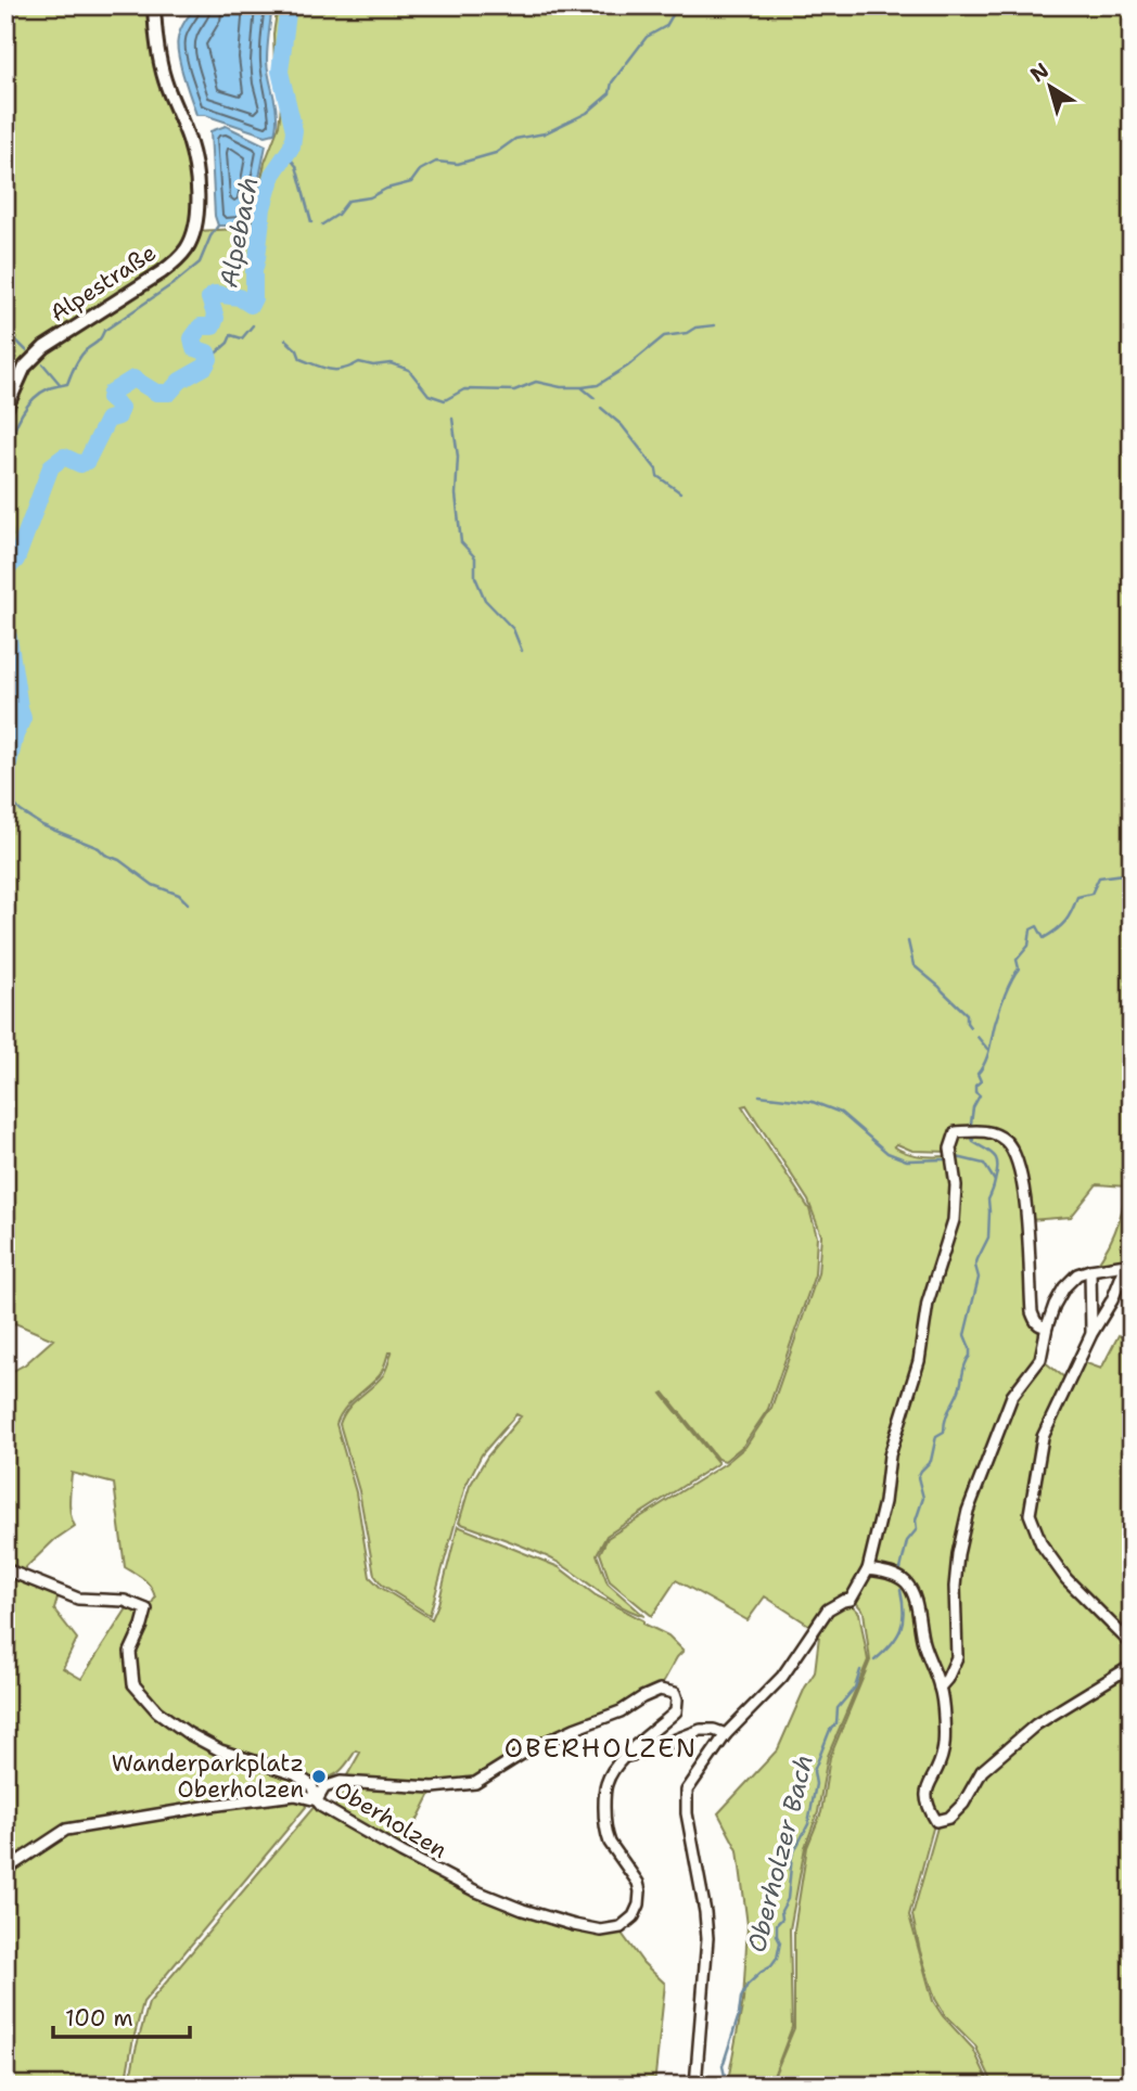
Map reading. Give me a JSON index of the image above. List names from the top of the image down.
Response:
{
  "streets": {
    "main road": ["Alpestraße"],
    "street": ["Oberholzen"]
  },
  "districts": ["OBERHOLZEN"],
  "water": ["Alpebach", "Oberholzer Bach"],
  "places": ["Wanderparkplatz Oberholzen"],
  "scale_bar": "100 m",
  "north": "top left"
}
